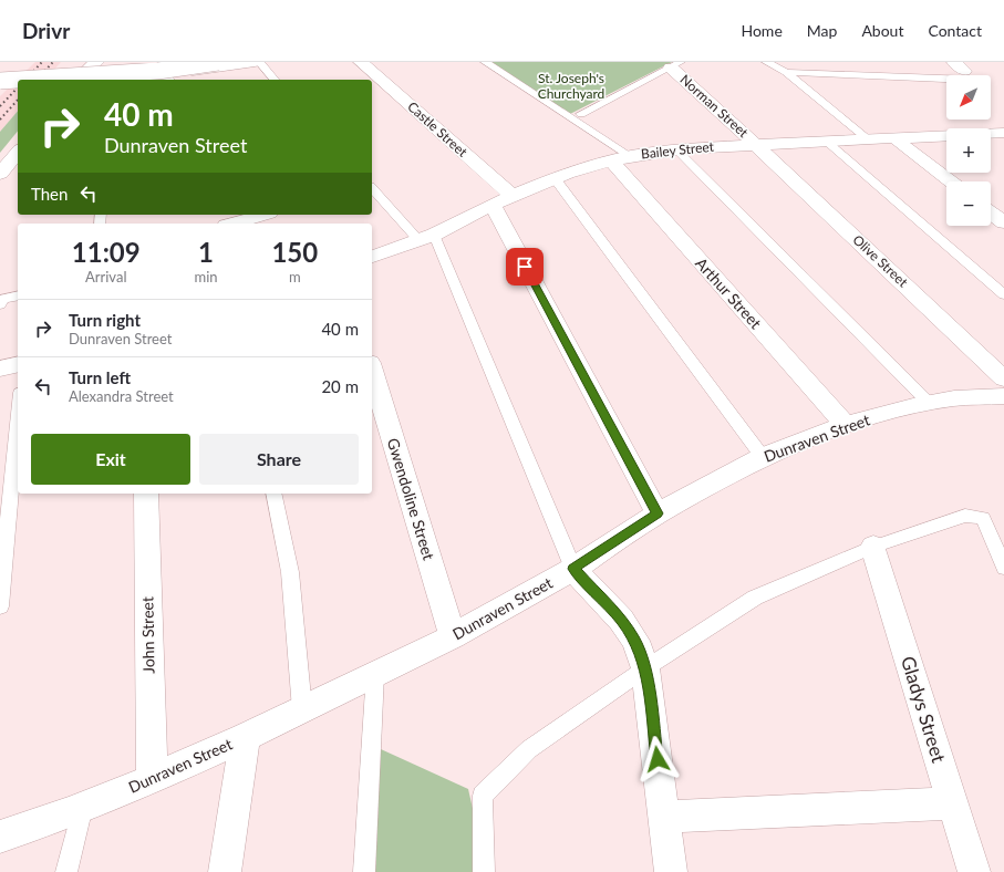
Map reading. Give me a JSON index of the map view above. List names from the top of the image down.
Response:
{
  "streets": {
    "street": [
      "Norman Street",
      "Castle Street",
      "Bailey Street",
      "Olive Street",
      "Arthur Street",
      "Dunraven Street",
      "Gwendoline Street",
      "John Street",
      "Gladys Street"
    ]
  },
  "crossings": [
    ["Norman Street", "Bailey Street"],
    ["Norman Street", "Olive Street"],
    ["Castle Street", "Bailey Street"],
    ["Bailey Street", "Olive Street"],
    ["Bailey Street", "Arthur Street"],
    ["Arthur Street", "Dunraven Street"],
    ["Dunraven Street", "Gwendoline Street"],
    ["Dunraven Street", "John Street"]
  ],
  "parks": ["St. Joseph's Churchyard"],
  "north": "bottom left",
  "page": {
    "header": "Drivr",
    "nav": [
      "Home",
      "Map",
      "About",
      "Contact"
    ],
    "map_buttons": ["+", "−"],
    "turn": ["40 m", "Dunraven Street"],
    "then": "Then",
    "eta": [
      "11:09",
      "Arrival",
      "1",
      "min",
      "150",
      "m"
    ],
    "list": [
      {
        "name": "Turn right",
        "note": "Dunraven Street",
        "value": "40 m"
      },
      {
        "name": "Turn left",
        "note": "Alexandra Street",
        "value": "20 m"
      }
    ],
    "buttons": ["Exit", "Share"]
  }
}
